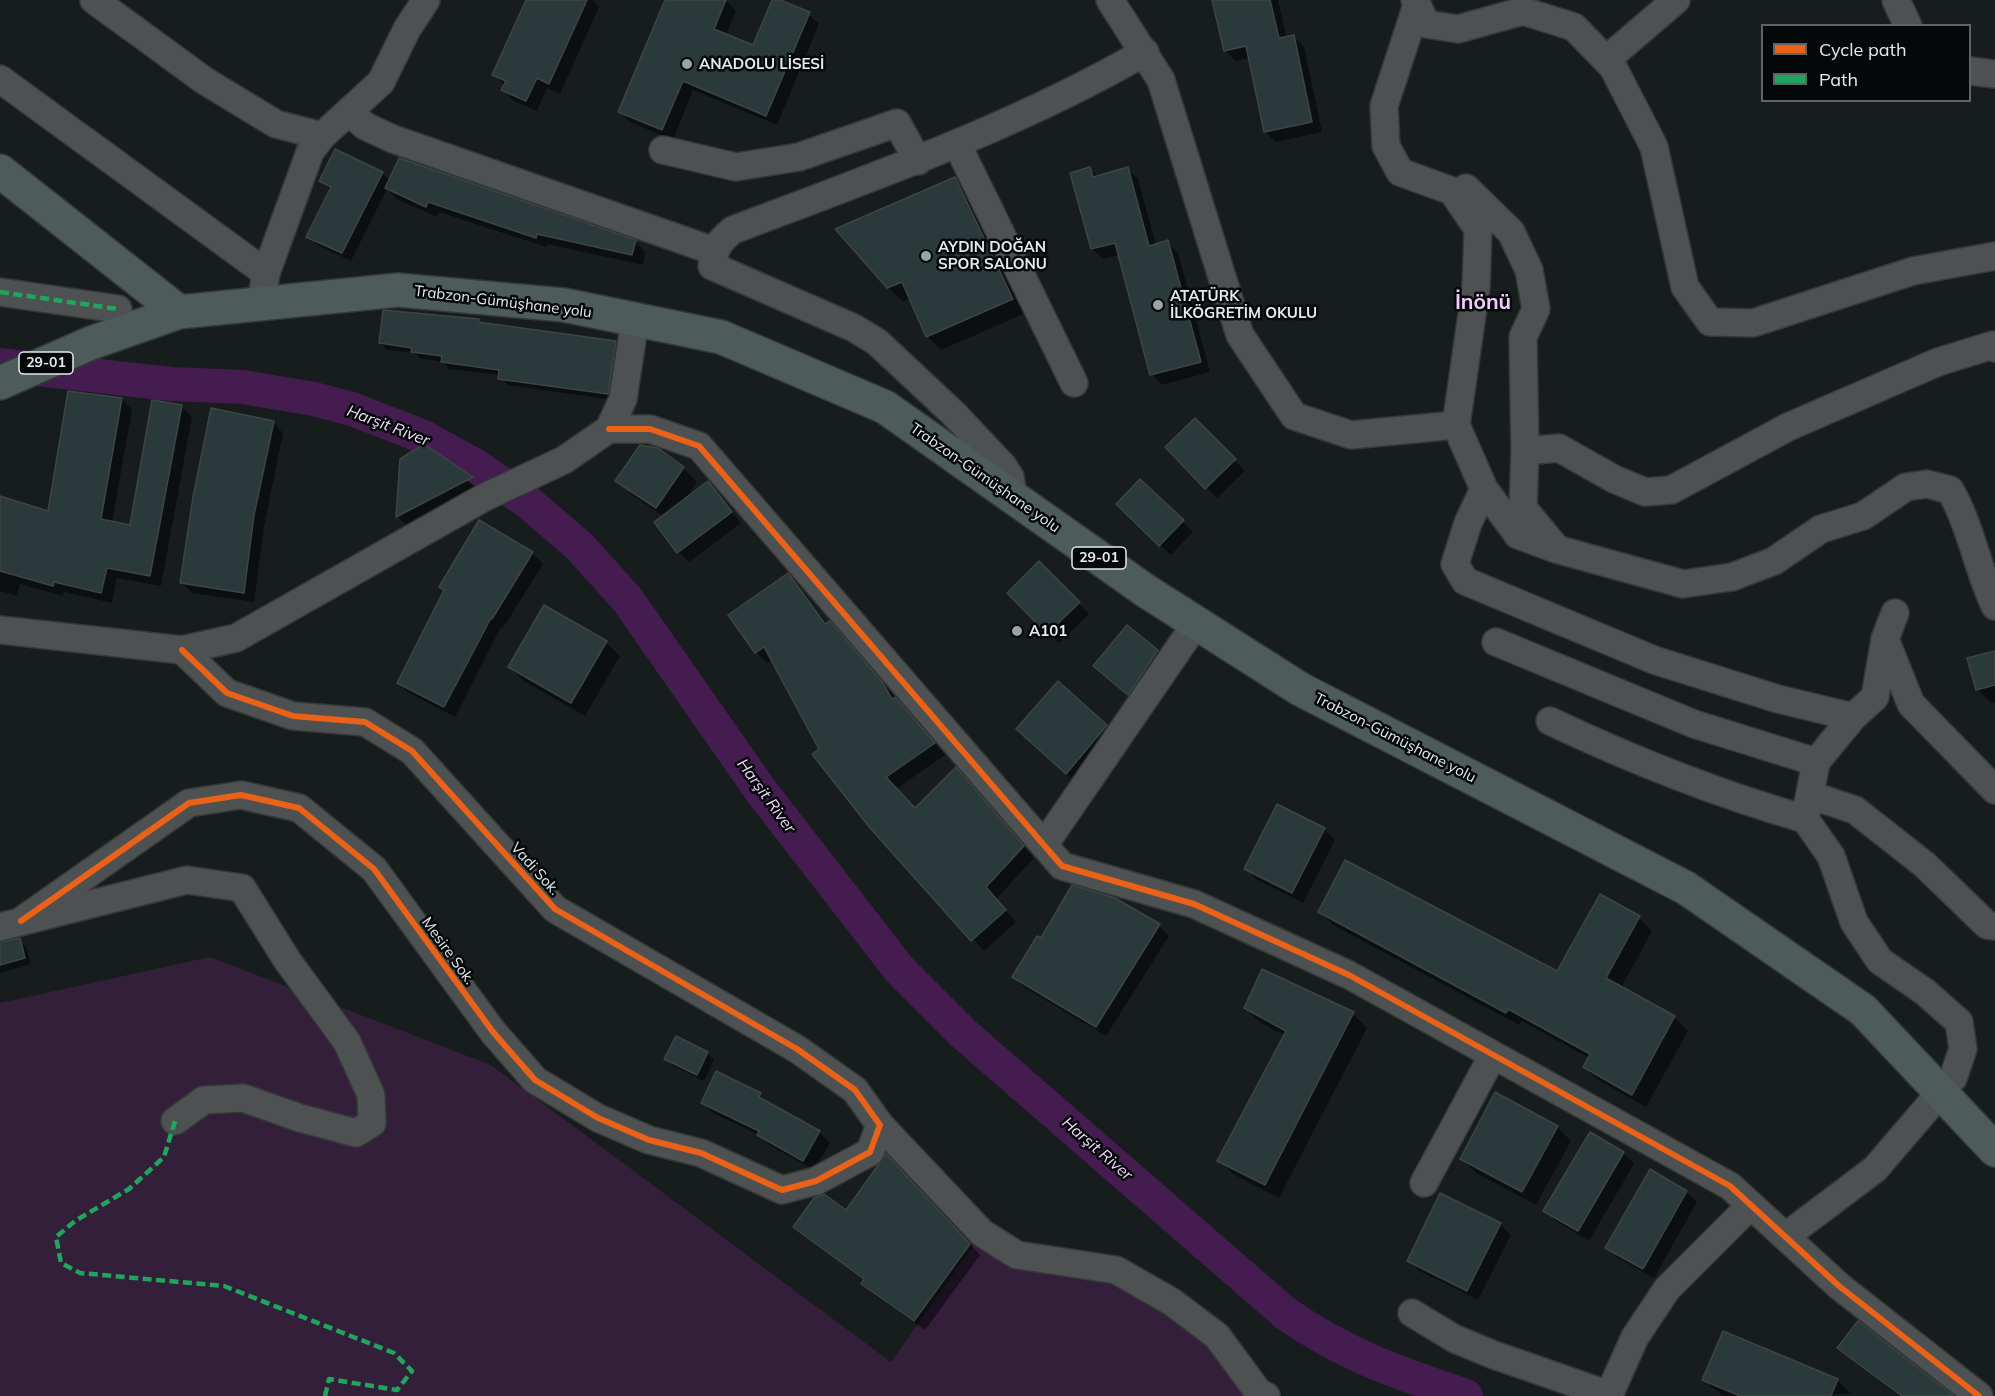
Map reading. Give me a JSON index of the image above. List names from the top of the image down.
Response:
{
  "streets": {
    "main road": ["Trabzon-Gümüşhane yolu", "29-01"],
    "street": ["Vadi Sok.", "Mesire Sok."]
  },
  "crossings": [
    ["Vadi Sok.", "Mesire Sok."]
  ],
  "districts": ["İnönü"],
  "water": ["Harşit River"],
  "places": [
    "ANADOLU LİSESİ",
    "AYDIN DOĞAN SPOR SALONU",
    "ATATÜRK İLKÖGRETİM OKULU",
    "A101"
  ],
  "legend": ["Cycle path", "Path"]
}
